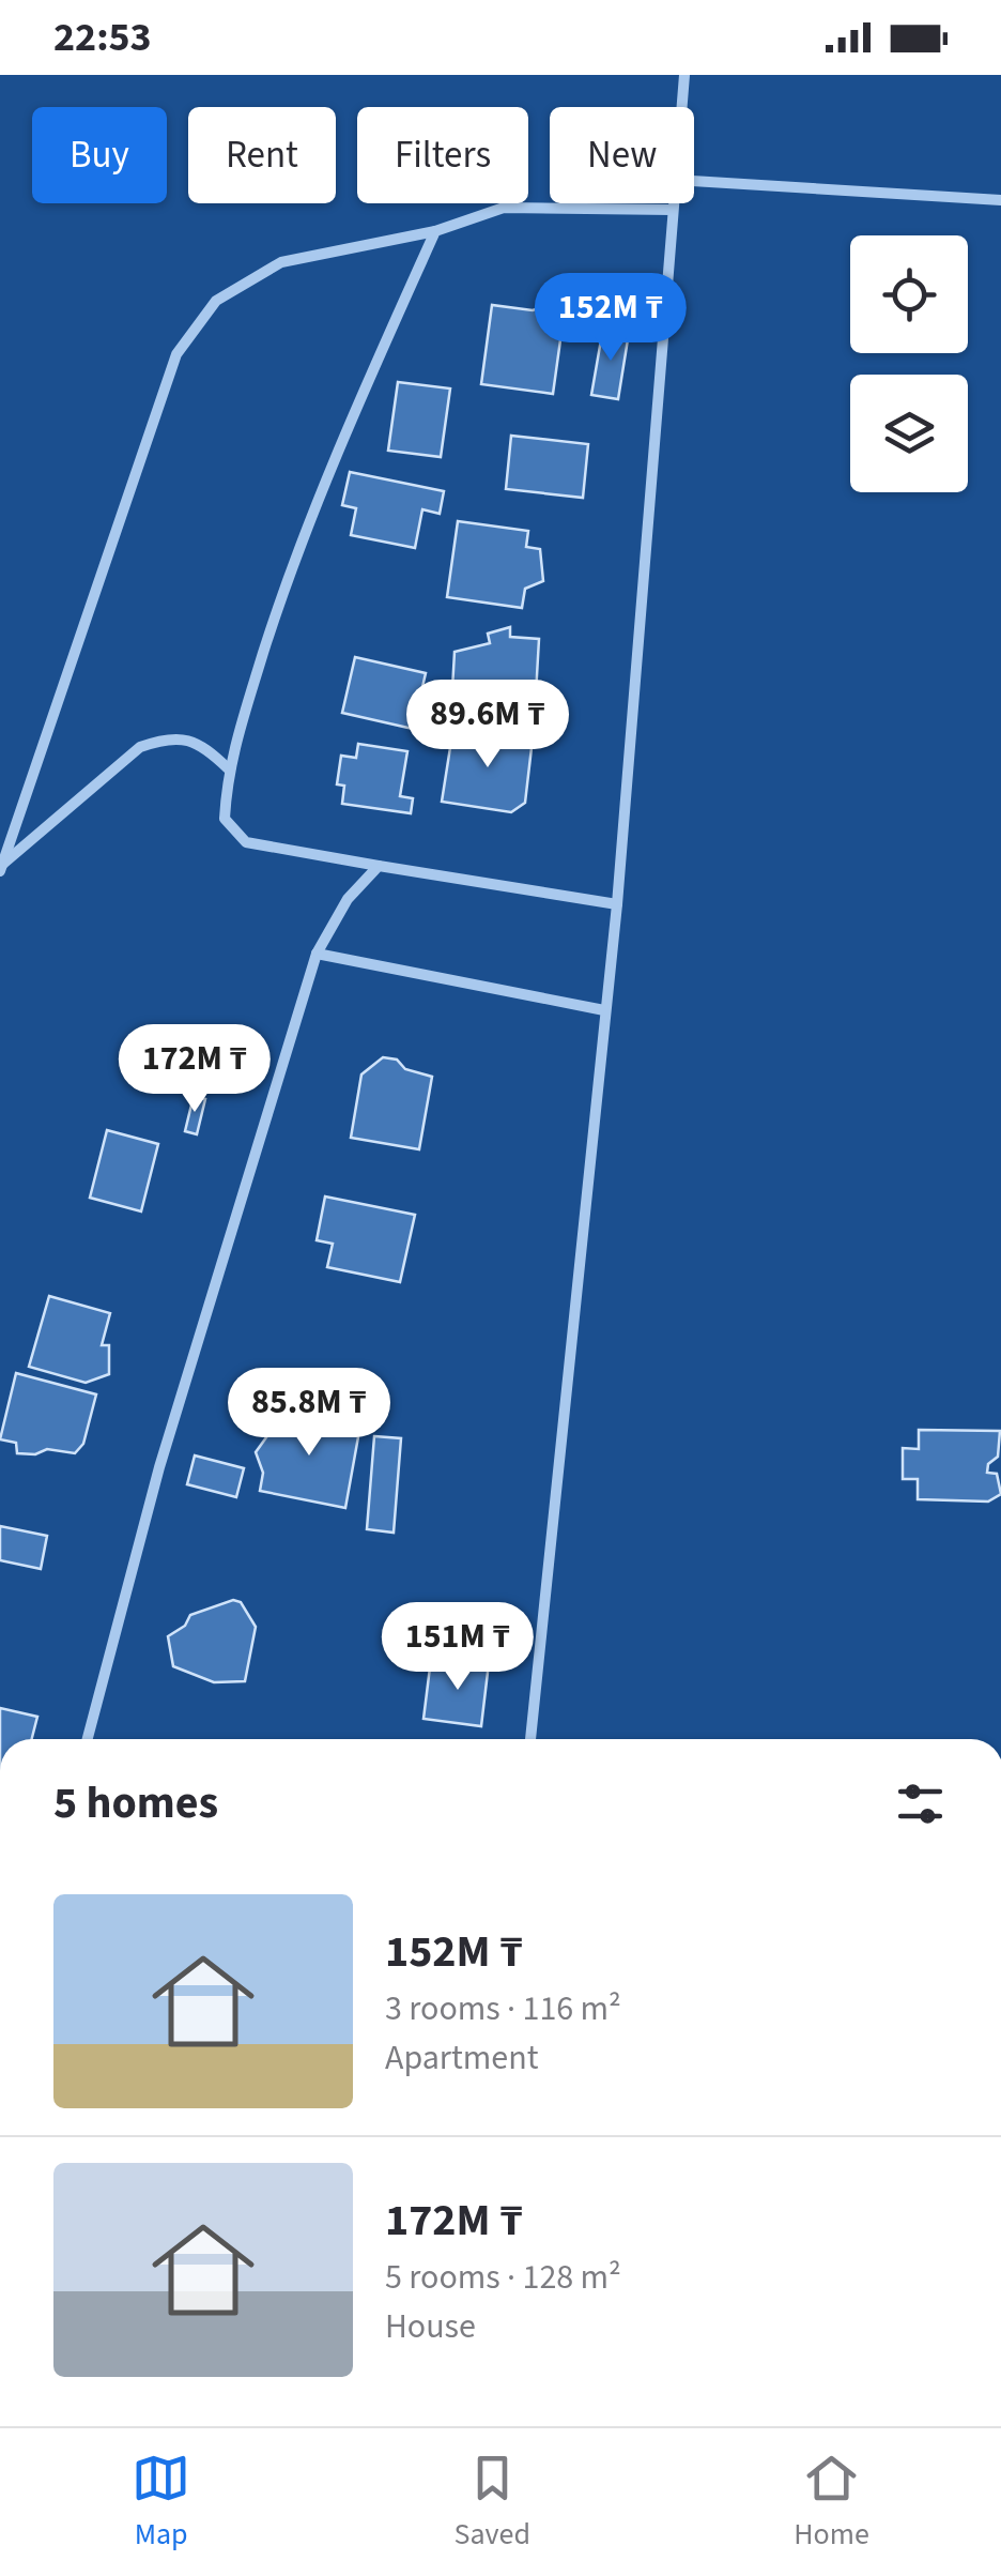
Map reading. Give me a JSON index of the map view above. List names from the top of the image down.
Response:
{
  "page": {
    "status": "22:53",
    "chip": [
      "Buy",
      "Rent",
      "Filters",
      "New"
    ],
    "price": [
      "152M ₸",
      "89.6M ₸",
      "172M ₸",
      "85.8M ₸",
      "151M ₸"
    ],
    "heading": "5 homes",
    "list": [
      {
        "name": "152M ₸",
        "note": "3 rooms · 116 m² · Apartment"
      },
      {
        "name": "172M ₸",
        "note": "5 rooms · 128 m² · House"
      }
    ],
    "tabs": ["Map", "Saved", "Home"]
  }
}
